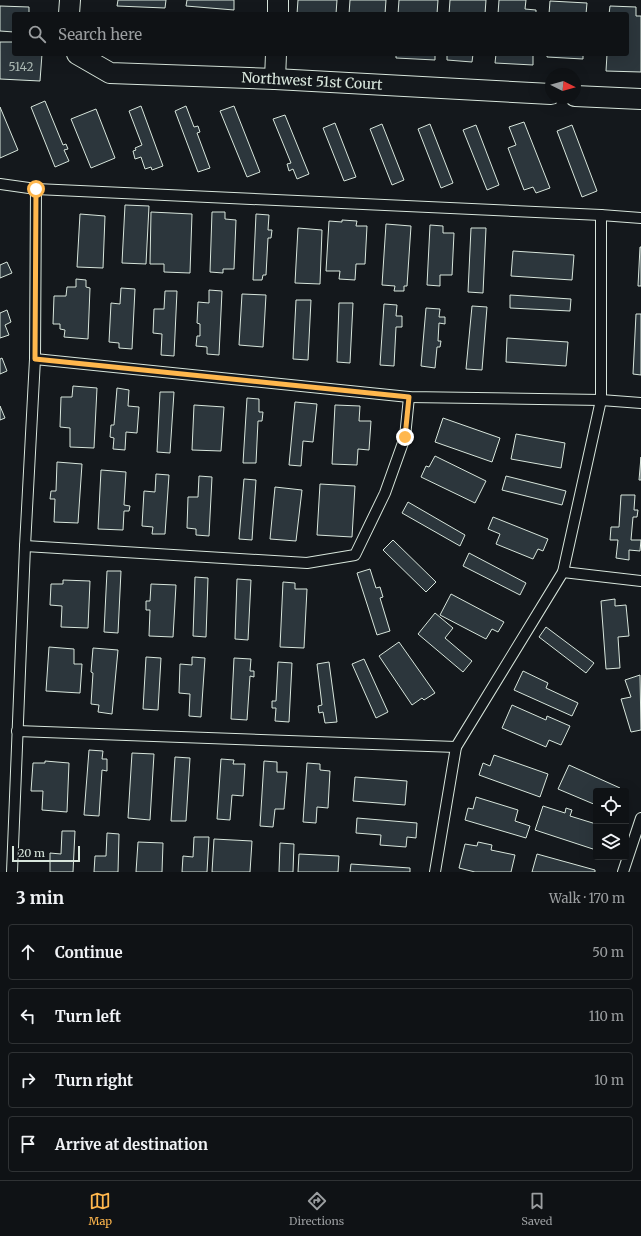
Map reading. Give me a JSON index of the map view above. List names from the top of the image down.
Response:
{
  "streets": {
    "street": ["Northwest 51st Court"]
  },
  "house_numbers": ["5142"],
  "scale_bar": "20 m",
  "north": "right",
  "page": {
    "search": "Search here",
    "scale": "20 m",
    "heading": ["3 min", "Walk · 170 m"],
    "list": [
      ["Continue", "50 m"],
      ["Turn left", "110 m"],
      ["Turn right", "10 m"],
      "Arrive at destination"
    ],
    "nav": ["Map", "Directions", "Saved"]
  }
}
